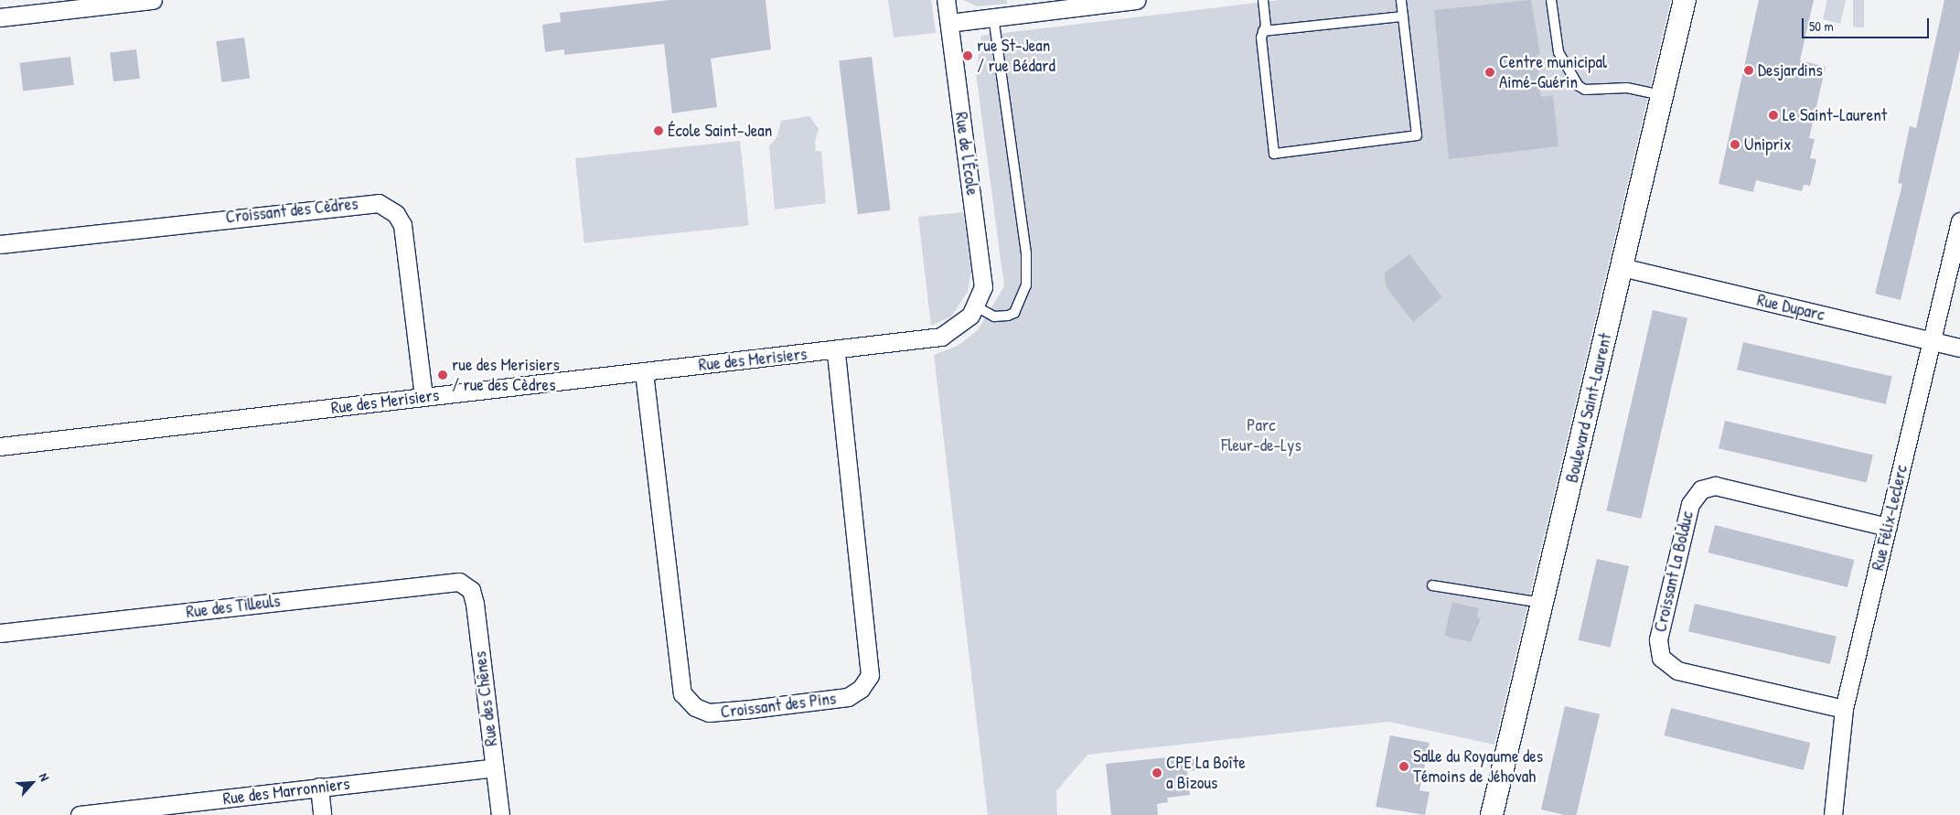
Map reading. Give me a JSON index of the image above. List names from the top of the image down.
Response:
{
  "streets": {
    "street": [
      "Rue de l'École",
      "Croissant des Cèdres",
      "Rue Duparc",
      "Rue des Merisiers",
      "Boulevard Saint-Laurent",
      "Rue Félix-Leclerc",
      "Croissant La Bolduc",
      "Rue des Tilleuls",
      "Rue des Chênes",
      "Croissant des Pins",
      "Rue des Marronniers"
    ]
  },
  "crossings": [
    ["Rue de l'École", "Rue des Merisiers"],
    ["Croissant des Cèdres", "Rue des Merisiers"],
    ["Rue Duparc", "Boulevard Saint-Laurent"],
    ["Rue Duparc", "Rue Félix-Leclerc"],
    ["Rue des Merisiers", "Croissant des Pins"],
    ["Rue Félix-Leclerc", "Croissant La Bolduc"],
    ["Rue des Tilleuls", "Rue des Chênes"],
    ["Rue des Chênes", "Rue des Marronniers"]
  ],
  "parks": ["Parc Fleur-de-Lys"],
  "places": [
    "rue St-Jean / rue Bédard",
    "Desjardins",
    "Centre municipal Aimé-Guérin",
    "Le Saint-Laurent",
    "École Saint-Jean",
    "Uniprix",
    "rue des Merisiers / rue des Cèdres",
    "Salle du Royaume des Témoins de Jéhovah",
    "CPE La Boîte a Bizous"
  ],
  "scale_bar": "50 m",
  "north": "top right"
}
